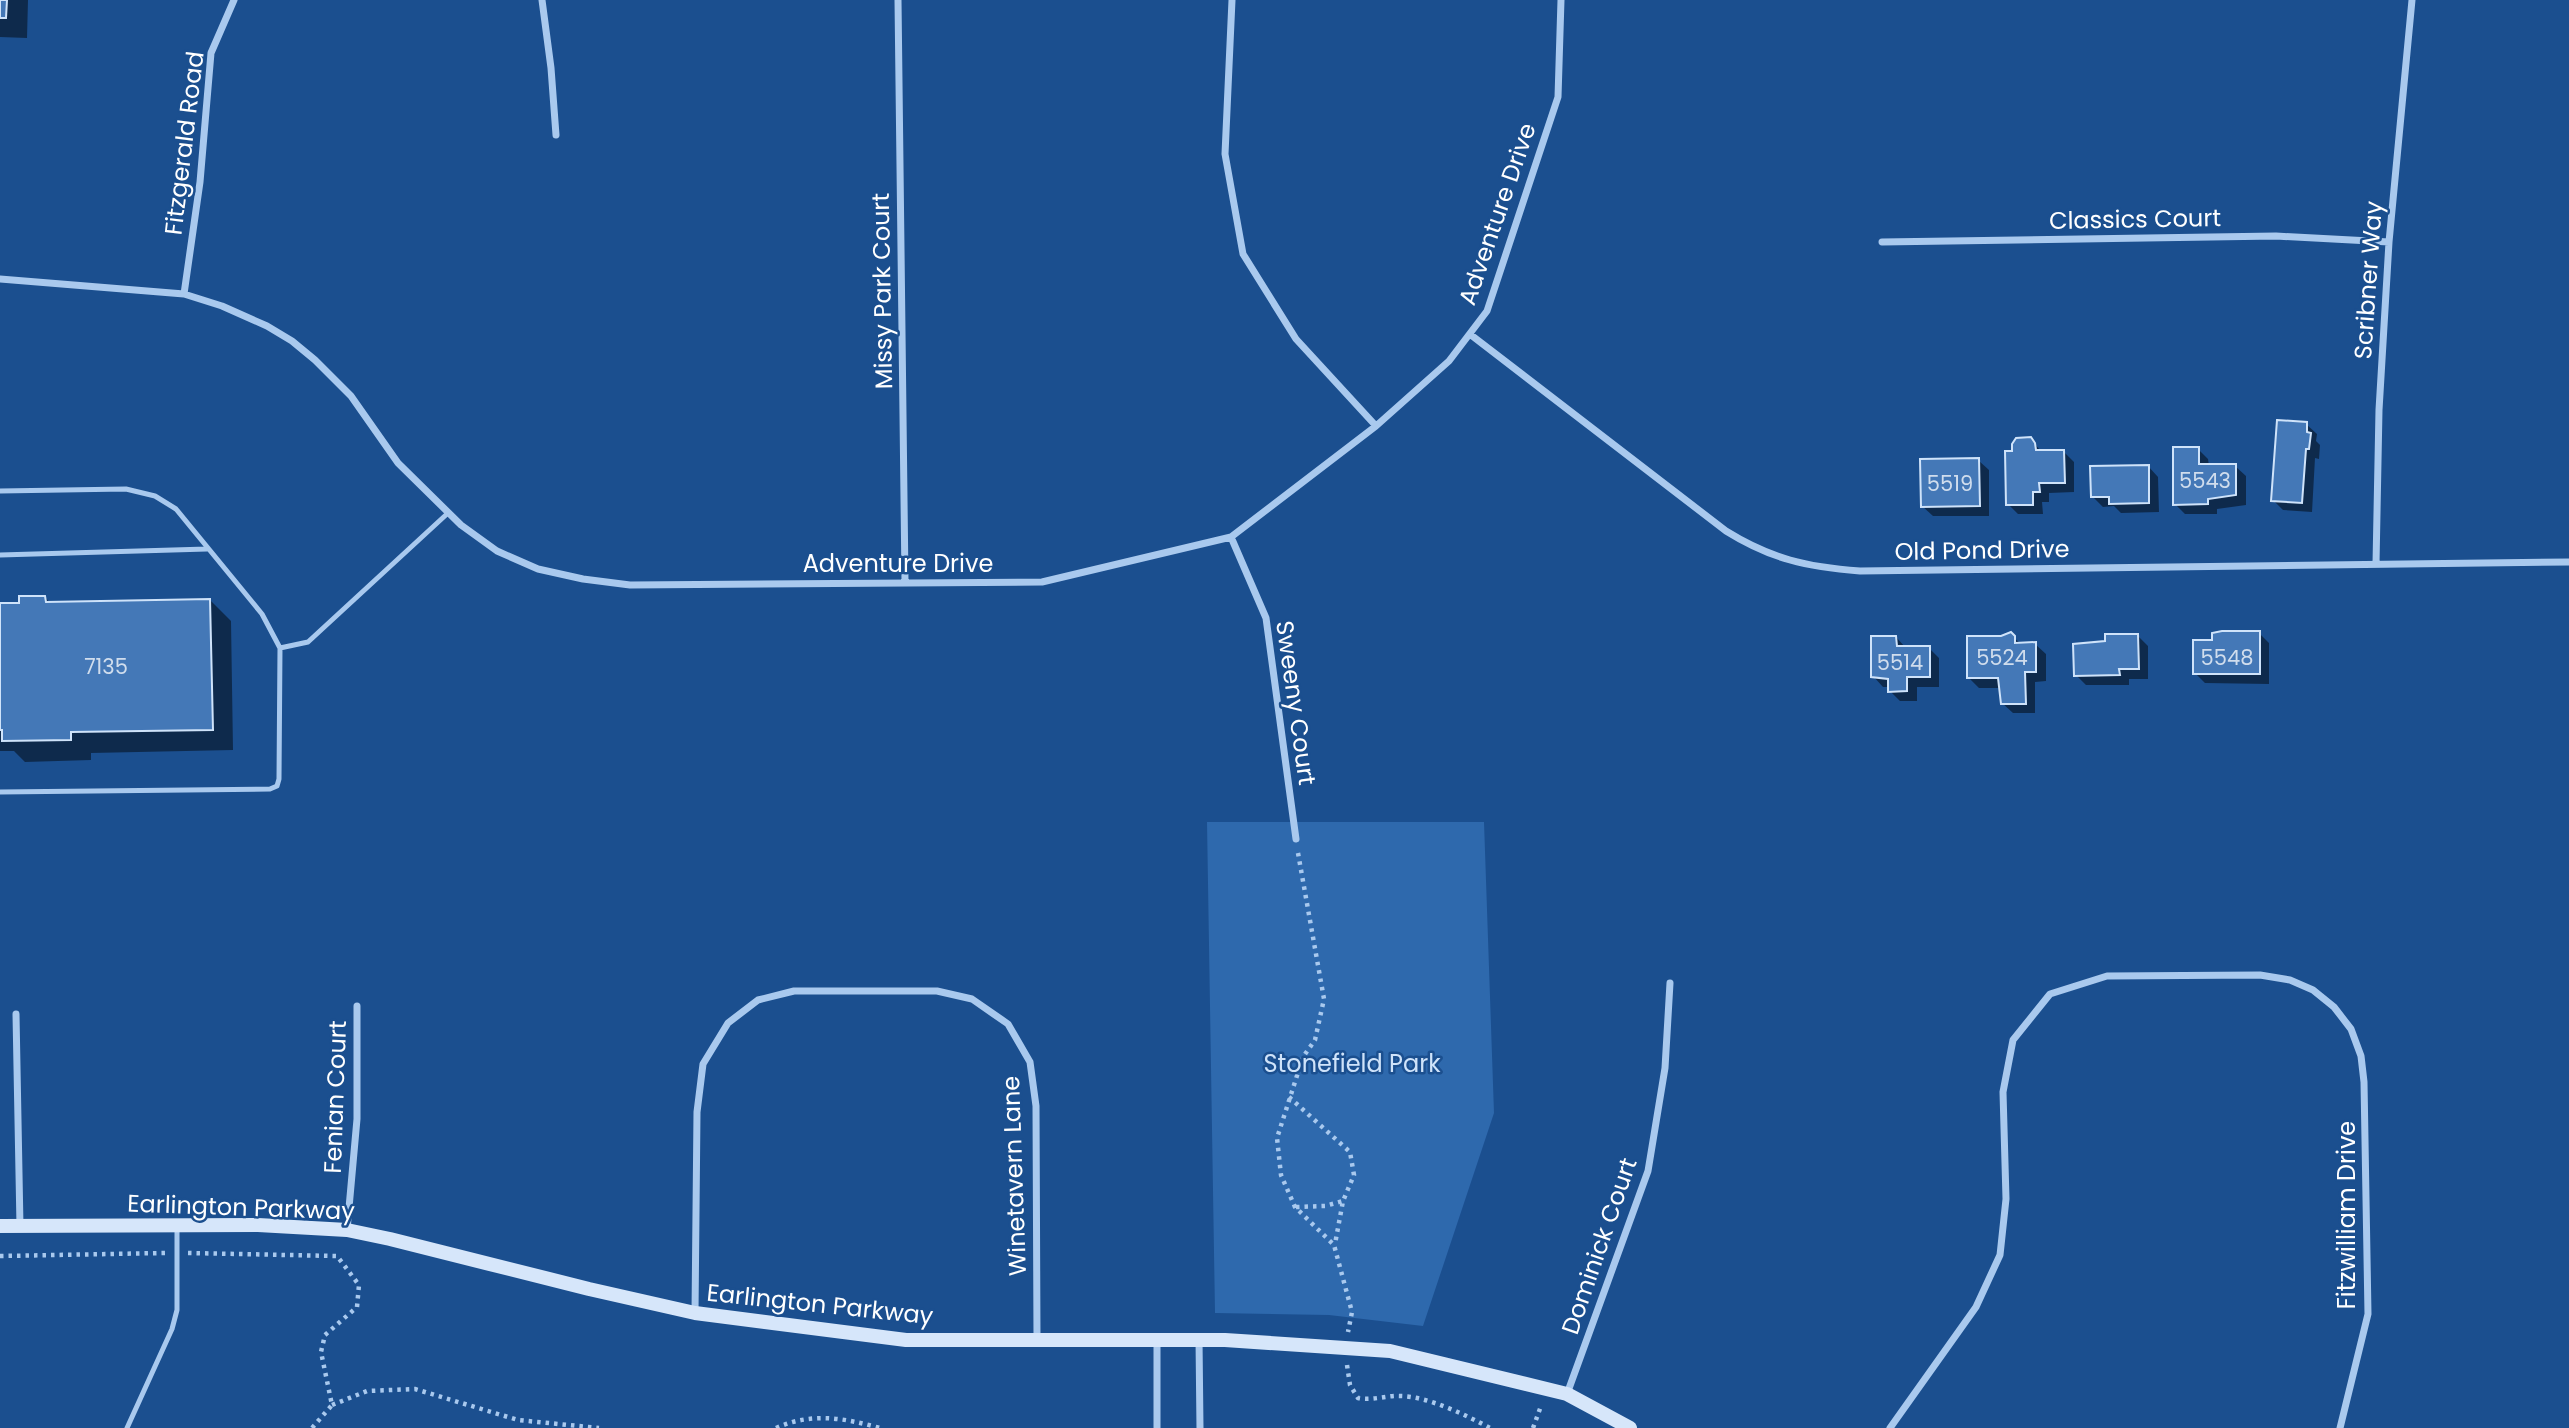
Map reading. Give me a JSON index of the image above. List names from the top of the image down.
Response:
{
  "streets": {
    "street": [
      "Fitzgerald Road",
      "Adventure Drive",
      "Classics Court",
      "Scribner Way",
      "Missy Park Court",
      "Old Pond Drive",
      "Sweeny Court",
      "Fenian Court",
      "Winetavern Lane",
      "Earlington Parkway",
      "Fitzwilliam Drive",
      "Dominick Court"
    ]
  },
  "crossings": [
    ["Fitzgerald Road", "Adventure Drive"],
    ["Adventure Drive", "Missy Park Court"],
    ["Adventure Drive", "Old Pond Drive"],
    ["Adventure Drive", "Sweeny Court"],
    ["Classics Court", "Scribner Way"],
    ["Scribner Way", "Old Pond Drive"],
    ["Fenian Court", "Earlington Parkway"],
    ["Winetavern Lane", "Earlington Parkway"],
    ["Earlington Parkway", "Dominick Court"]
  ],
  "parks": ["Stonefield Park"],
  "house_numbers": [
    "5543",
    "5519",
    "5524",
    "5548",
    "5514",
    "7135"
  ]
}
